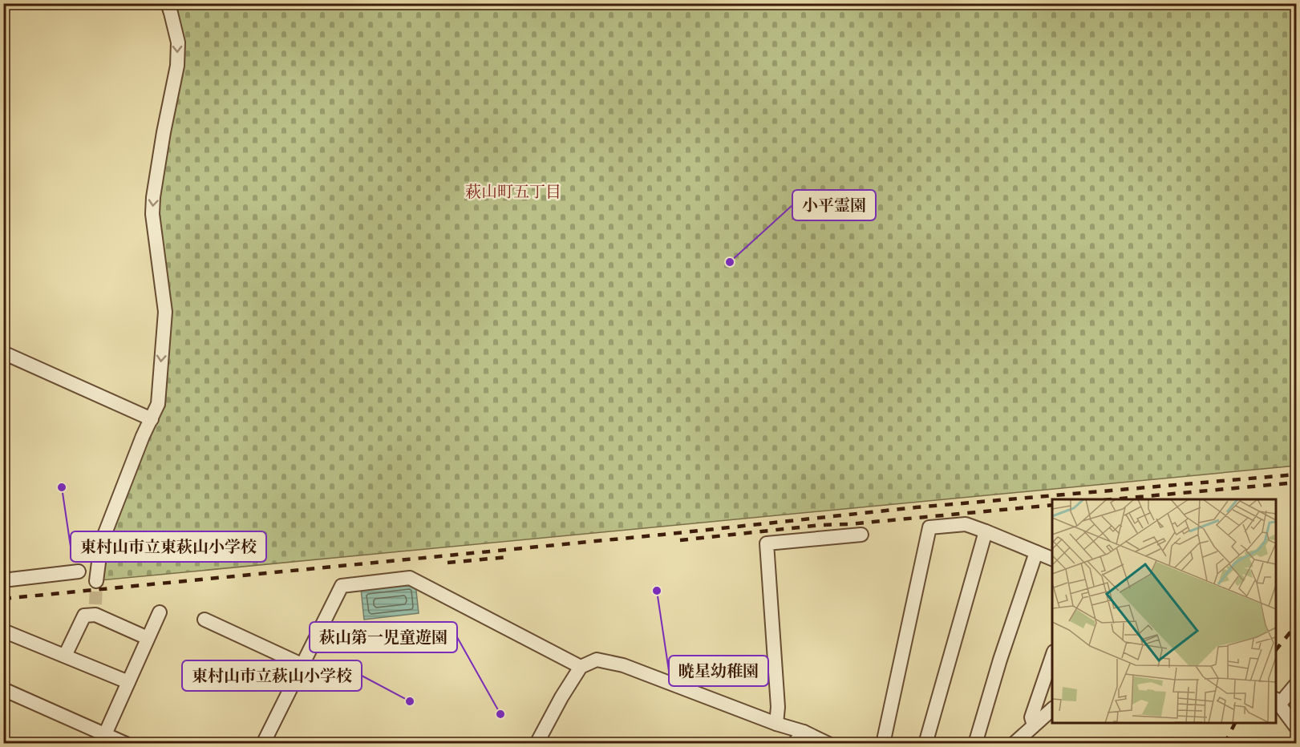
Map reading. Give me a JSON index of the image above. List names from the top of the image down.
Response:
{
  "districts": ["萩山町五丁目"],
  "places": [
    "小平霊園",
    "東村山市立東萩山小学校",
    "暁星幼稚園",
    "東村山市立萩山小学校",
    "萩山第一児童遊園"
  ]
}
